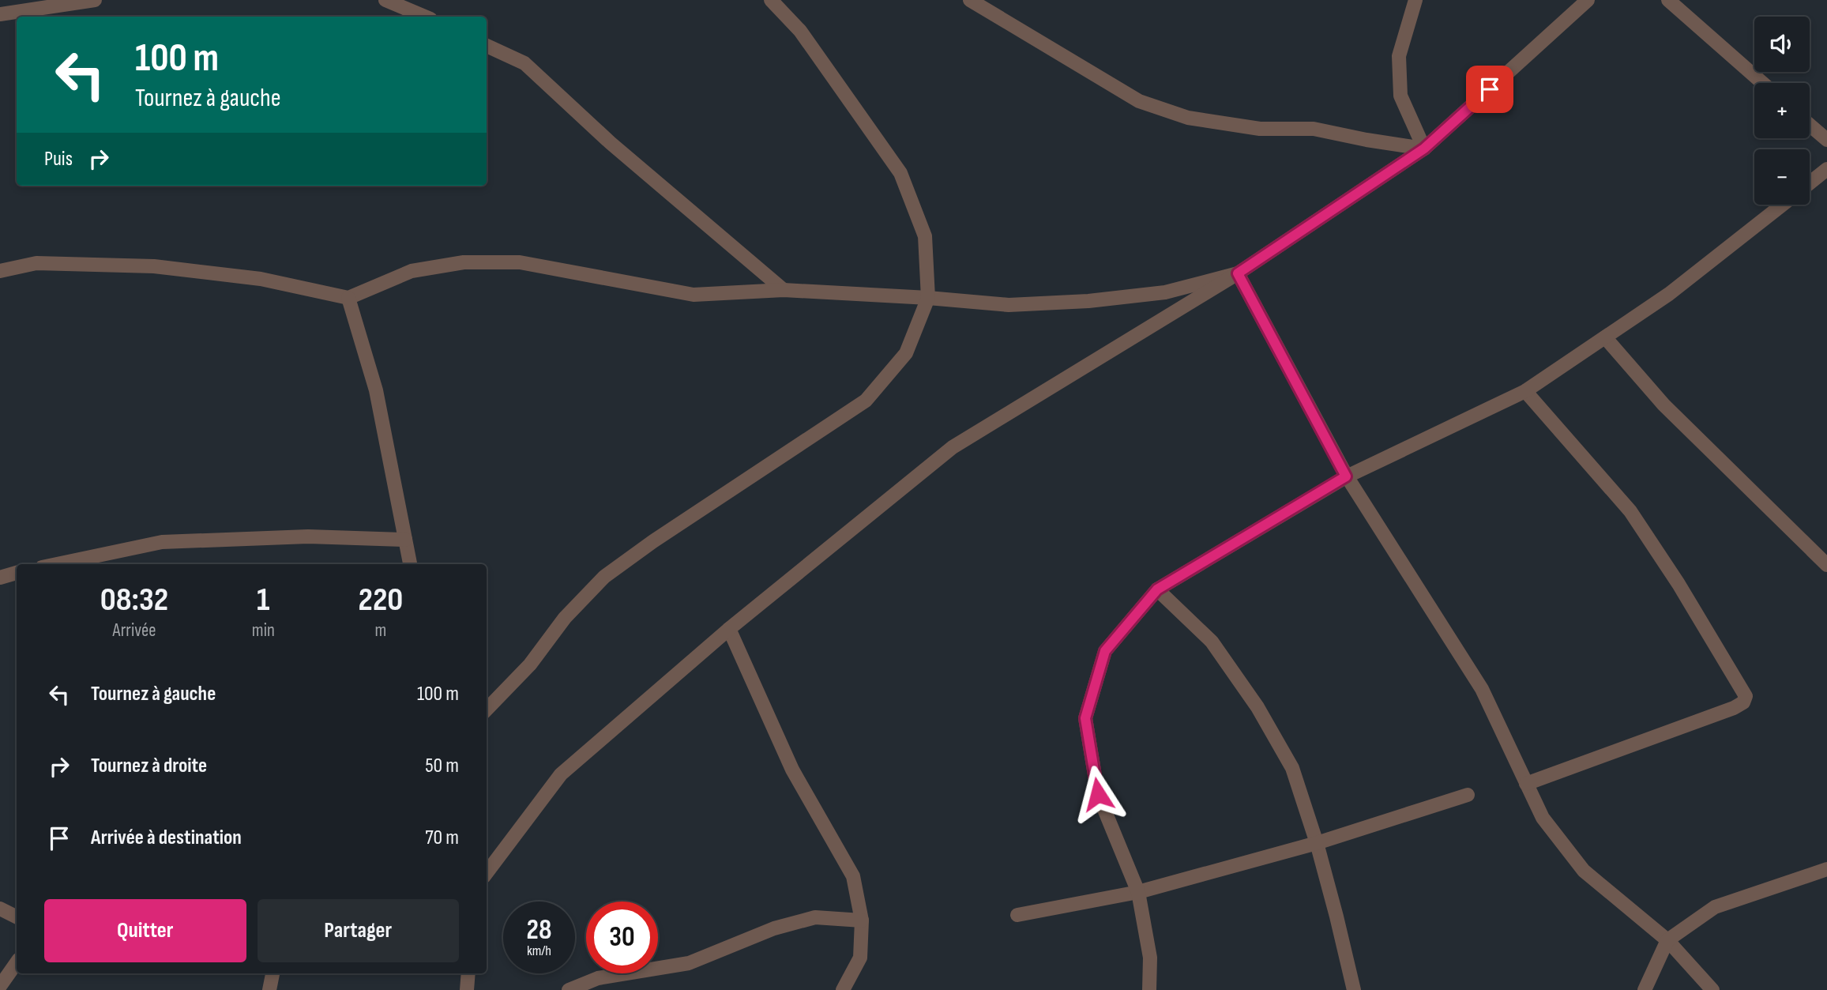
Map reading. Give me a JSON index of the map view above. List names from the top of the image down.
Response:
{
  "page": {
    "map_buttons": ["+", "−"],
    "turn": ["100 m", "Tournez à gauche"],
    "then": "Puis",
    "eta": [
      "08:32",
      "Arrivée",
      "1",
      "min",
      "220",
      "m"
    ],
    "list": [
      {
        "name": "Tournez à gauche",
        "value": "100 m"
      },
      {
        "name": "Tournez à droite",
        "value": "50 m"
      },
      {
        "name": "Arrivée à destination",
        "value": "70 m"
      }
    ],
    "buttons": ["Quitter", "Partager"],
    "speed": "28 km/h",
    "limit": "30"
  }
}
